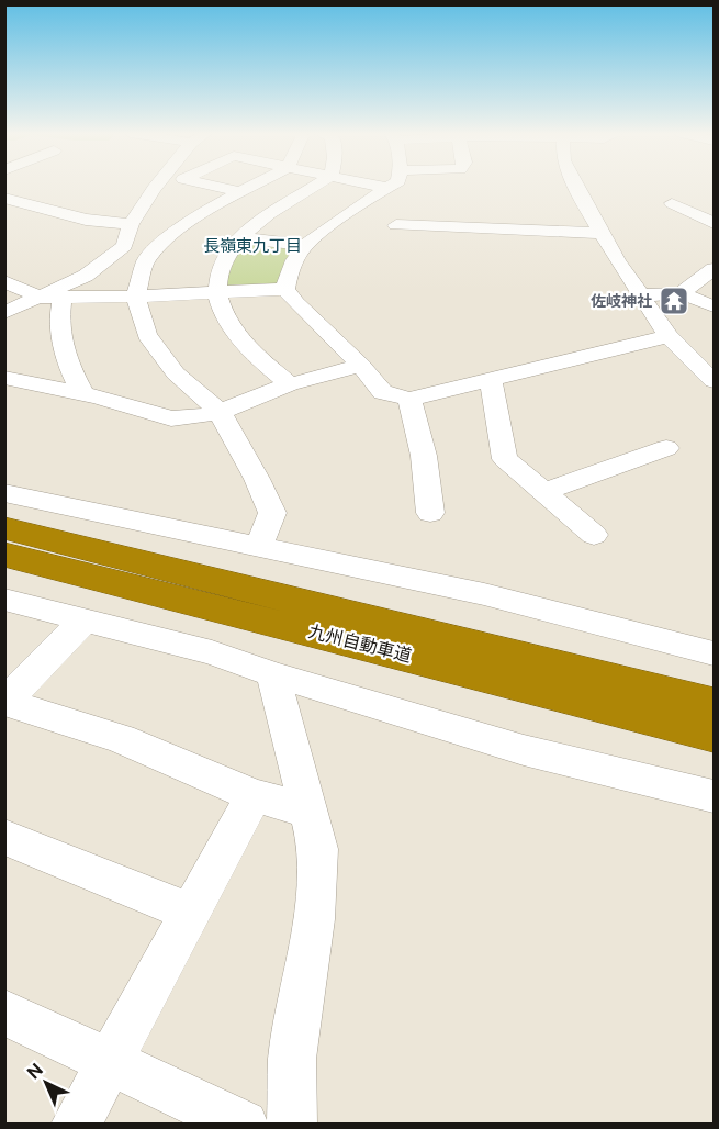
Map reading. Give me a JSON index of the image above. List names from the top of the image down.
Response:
{
  "streets": {
    "highway": ["九州自動車道"]
  },
  "districts": ["長嶺東九丁目"],
  "places": {
    "temple": ["佐岐神社"]
  },
  "north": "top left"
}
